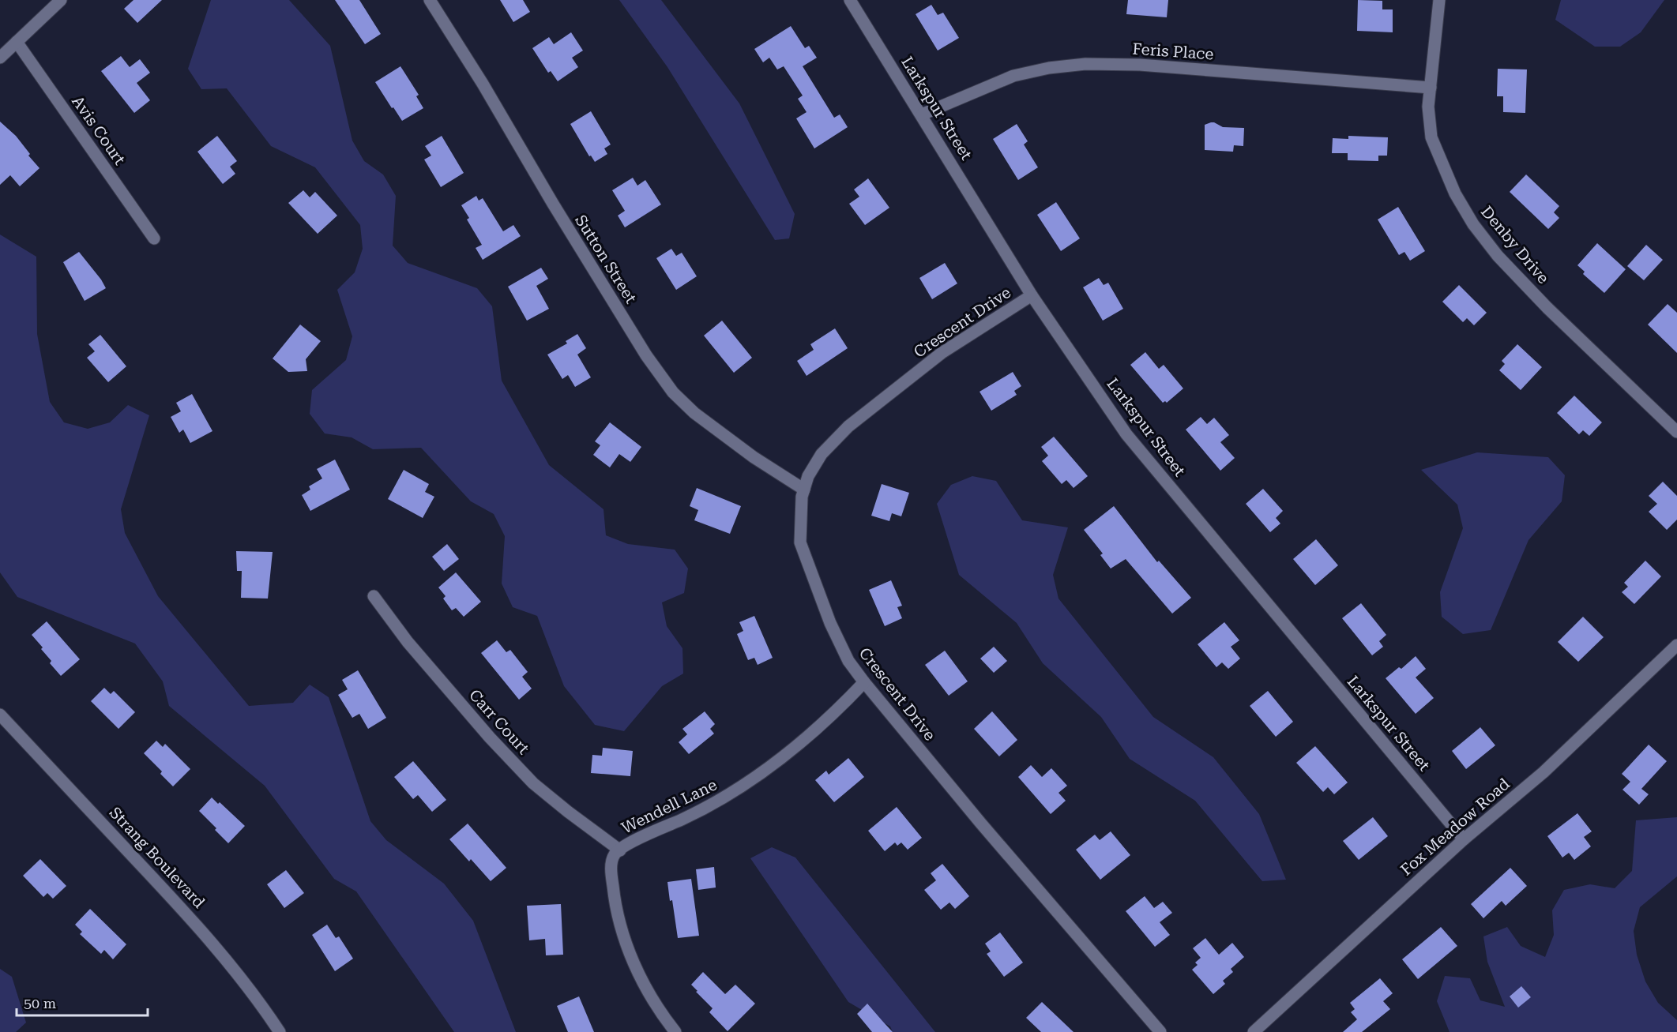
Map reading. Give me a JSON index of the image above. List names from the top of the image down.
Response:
{
  "streets": {
    "street": [
      "Feris Place",
      "Larkspur Street",
      "Avis Court",
      "Denby Drive",
      "Sutton Street",
      "Crescent Drive",
      "Carr Court",
      "Wendell Lane",
      "Fox Meadow Road",
      "Strang Boulevard"
    ]
  },
  "crossings": [
    ["Feris Place", "Larkspur Street"],
    ["Feris Place", "Denby Drive"],
    ["Larkspur Street", "Crescent Drive"],
    ["Larkspur Street", "Fox Meadow Road"],
    ["Sutton Street", "Crescent Drive"],
    ["Crescent Drive", "Wendell Lane"],
    ["Carr Court", "Wendell Lane"]
  ],
  "scale_bar": "50 m"
}
